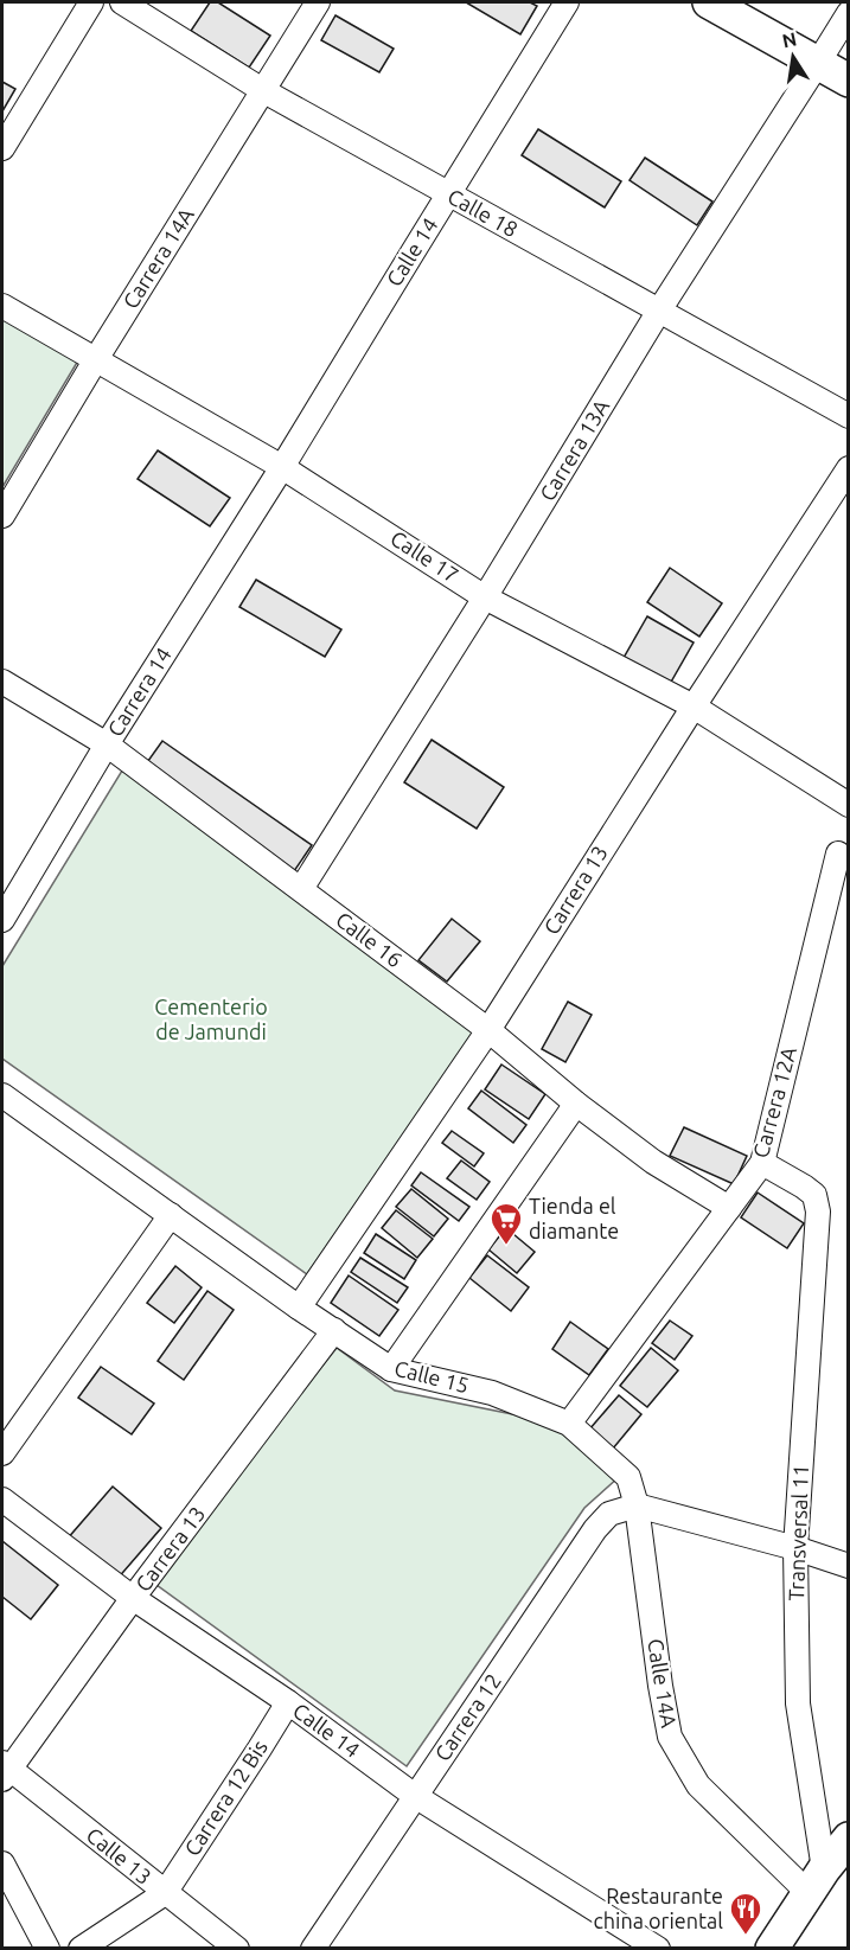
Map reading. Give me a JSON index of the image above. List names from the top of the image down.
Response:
{
  "streets": {
    "street": [
      "Calle 18",
      "Calle 14",
      "Carrera 14A",
      "Carrera 13A",
      "Calle 17",
      "Carrera 14",
      "Carrera 13",
      "Calle 16",
      "Carrera 12A",
      "Calle 15",
      "Transversal 11",
      "Calle 14A",
      "Carrera 12",
      "Carrera 12 Bis",
      "Calle 13"
    ]
  },
  "crossings": [
    ["Calle 18", "Calle 14"],
    ["Calle 18", "Carrera 14A"],
    ["Calle 18", "Carrera 13A"],
    ["Calle 14", "Calle 17"],
    ["Calle 14", "Carrera 14"],
    ["Calle 14", "Carrera 13"],
    ["Calle 14", "Carrera 12"],
    ["Calle 14", "Carrera 12 Bis"],
    ["Carrera 14A", "Calle 17"],
    ["Carrera 13A", "Calle 17"],
    ["Carrera 13A", "Calle 16"],
    ["Calle 17", "Carrera 14"],
    ["Calle 17", "Carrera 13"],
    ["Carrera 14", "Calle 16"],
    ["Carrera 13", "Calle 16"],
    ["Carrera 13", "Calle 15"],
    ["Carrera 13", "Calle 13"],
    ["Calle 16", "Carrera 12A"],
    ["Carrera 12A", "Calle 15"],
    ["Carrera 12A", "Transversal 11"],
    ["Calle 15", "Calle 14A"],
    ["Calle 15", "Carrera 12"],
    ["Transversal 11", "Calle 14A"],
    ["Calle 14A", "Carrera 12"],
    ["Carrera 12 Bis", "Calle 13"]
  ],
  "parks": ["Cementerio de Jamundi"],
  "places": {
    "supermarket": ["Tienda el diamante"],
    "restaurant": ["Restaurante china oriental"]
  },
  "north": "top"
}
